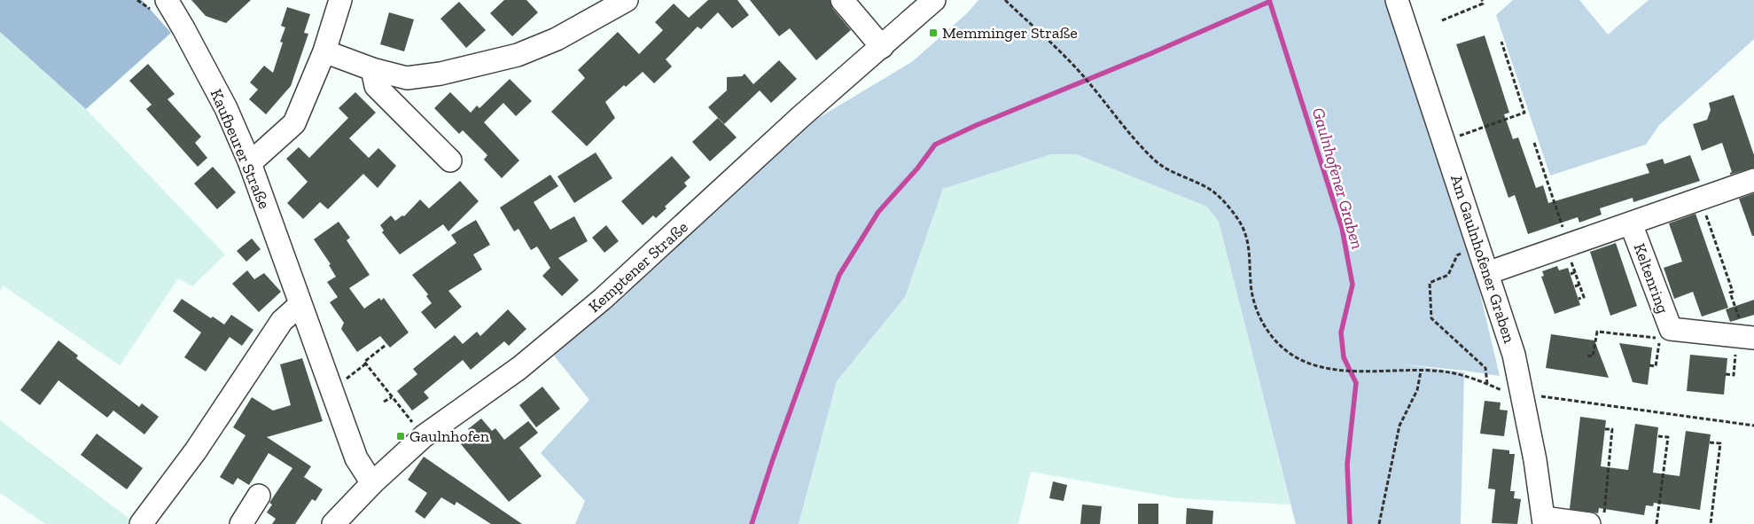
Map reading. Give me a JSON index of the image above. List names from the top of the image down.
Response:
{
  "streets": {
    "street": [
      "Kaufbeurer Straße",
      "Am Gaulnhofener Graben",
      "Kemptener Straße",
      "Keltenring"
    ]
  },
  "crossings": [
    ["Kaufbeurer Straße", "Kemptener Straße"],
    ["Am Gaulnhofener Graben", "Keltenring"]
  ],
  "water": ["Gaulnhofener Graben"],
  "places": {
    "transit": ["Memminger Straße", "Gaulnhofen"]
  }
}
